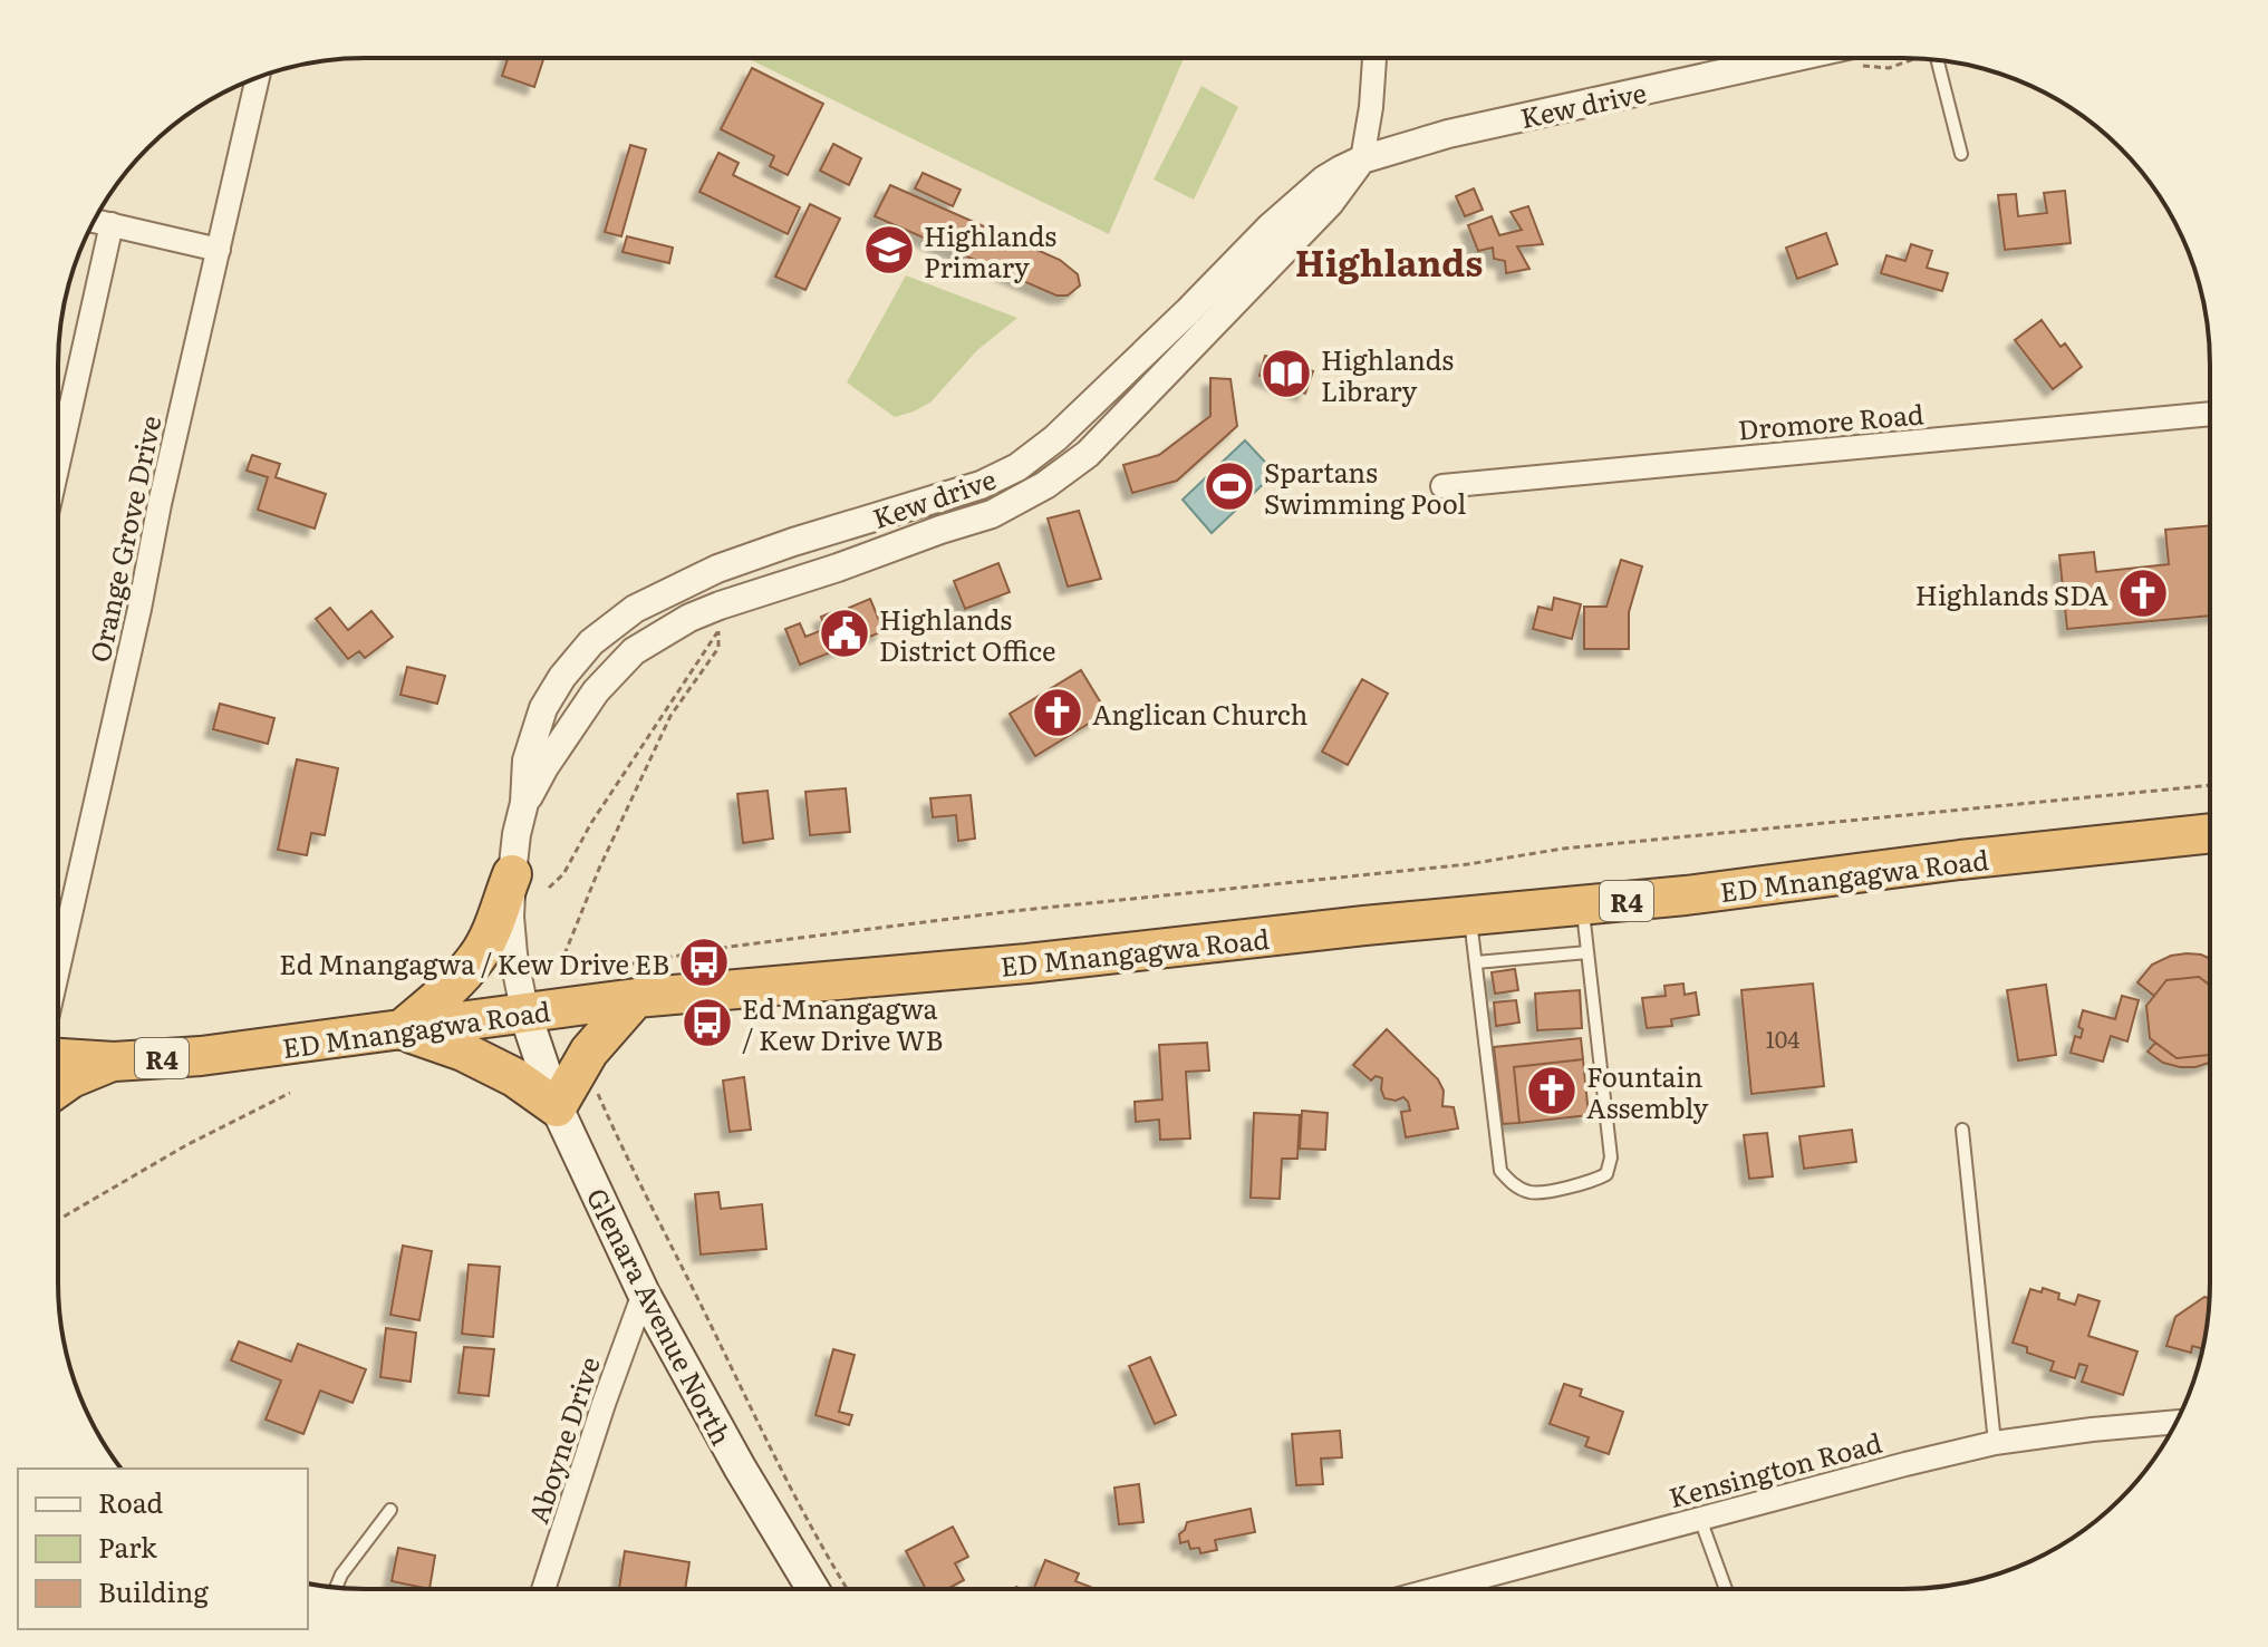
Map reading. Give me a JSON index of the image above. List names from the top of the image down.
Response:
{
  "streets": {
    "highway": ["ED Mnangagwa Road", "R4"],
    "main road": ["Glenara Avenue North"],
    "street": [
      "Kew drive",
      "Dromore Road",
      "Orange Grove Drive",
      "Aboyne Drive",
      "Kensington Road"
    ]
  },
  "crossings": [
    ["Kew drive", "ED Mnangagwa Road"],
    ["Kew drive", "Glenara Avenue North"],
    ["ED Mnangagwa Road", "Glenara Avenue North"],
    ["Glenara Avenue North", "Aboyne Drive"]
  ],
  "districts": ["Highlands"],
  "places": {
    "school or university": ["Highlands Primary"],
    "library": ["Highlands Library"],
    "sports": ["Spartans Swimming Pool"],
    "church": ["Highlands SDA", "Anglican Church", "Fountain Assembly"],
    "public building": ["Highlands District Office"],
    "bus stop": ["Ed Mnangagwa / Kew Drive EB", "Ed Mnangagwa / Kew Drive WB"]
  },
  "house_numbers": ["104"],
  "legend": ["Road", "Park", "Building"]
}
